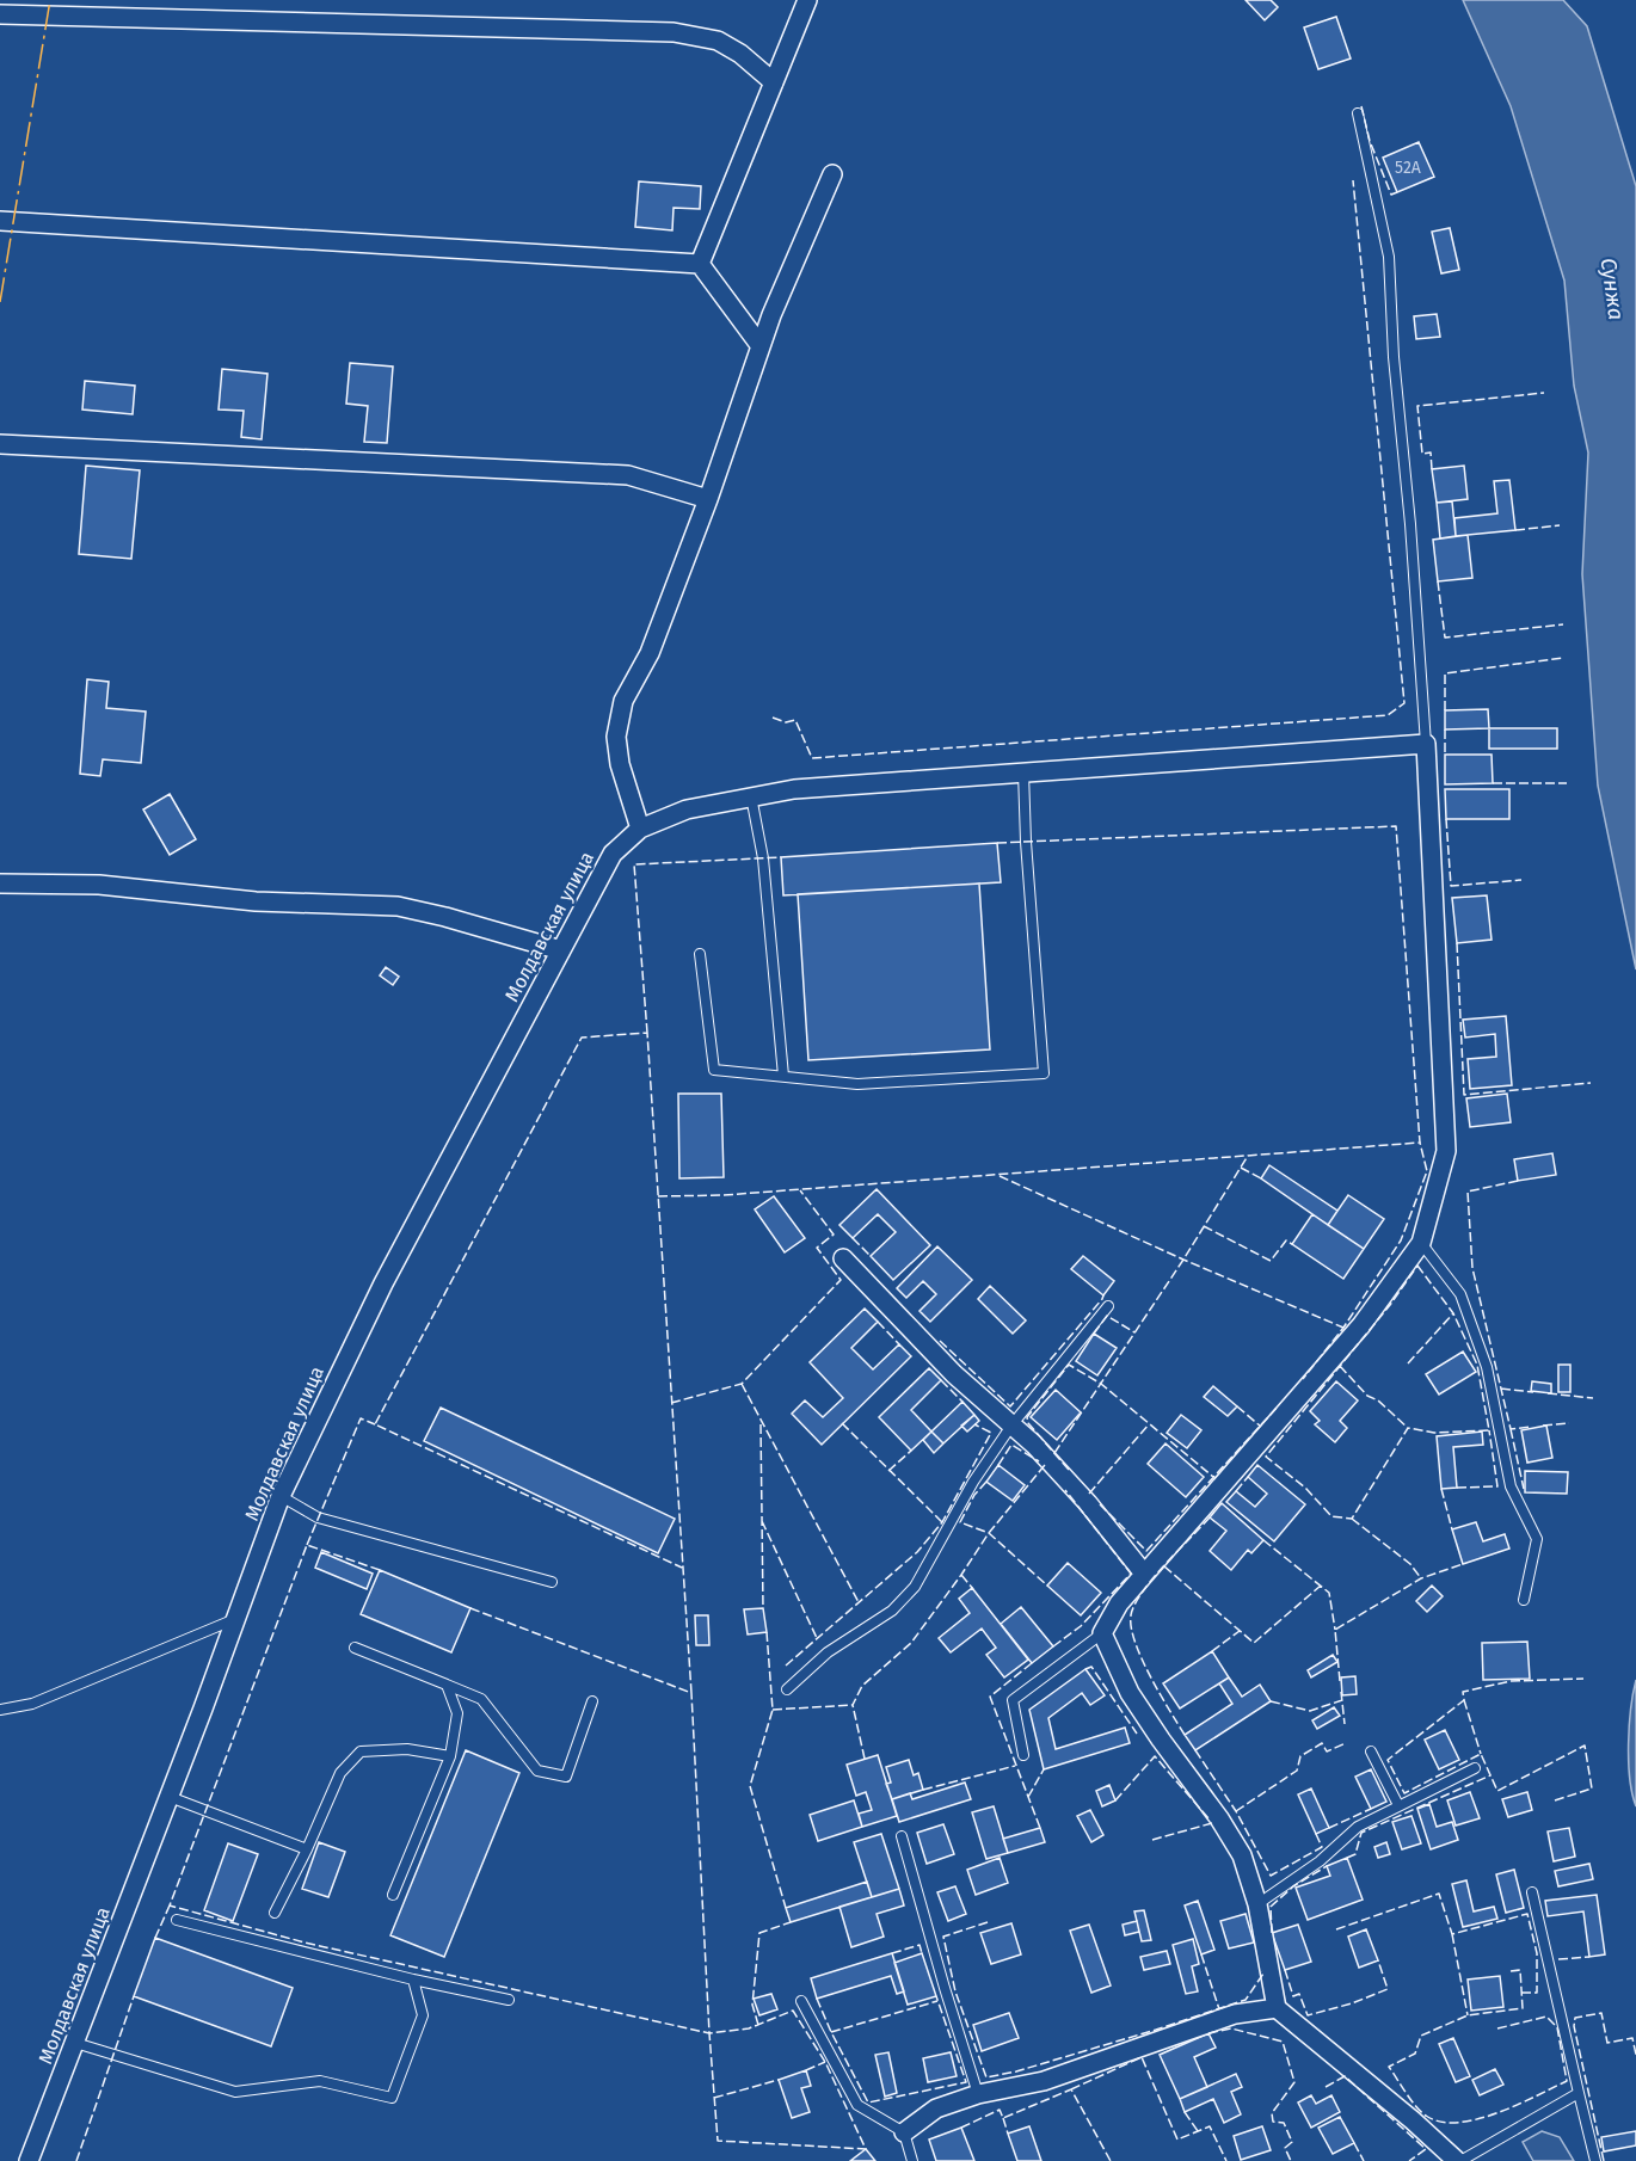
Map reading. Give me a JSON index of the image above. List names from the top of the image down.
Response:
{
  "streets": {
    "street": ["Молдавская улица"]
  },
  "water": ["Сунжа"],
  "house_numbers": ["52А"]
}
